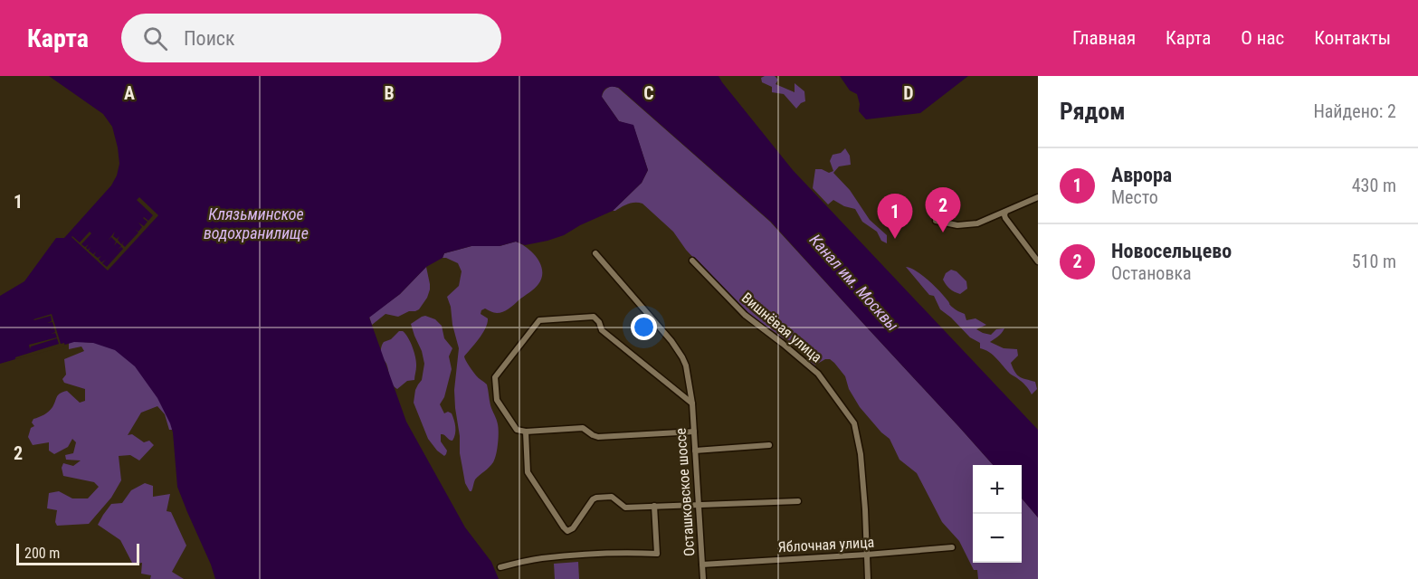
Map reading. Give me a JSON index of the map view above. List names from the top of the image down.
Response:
{
  "streets": {
    "street": ["Вишнёвая улица", "Осташковское шоссе", "Яблочная улица"]
  },
  "crossings": [
    ["Вишнёвая улица", "Яблочная улица"],
    ["Осташковское шоссе", "Яблочная улица"]
  ],
  "water": ["Клязьминское водохранилище", "Канал им. Москвы"],
  "scale_bar": "200 m",
  "page": {
    "header": "Карта",
    "search": "Поиск",
    "nav": [
      "Главная",
      "Карта",
      "О нас",
      "Контакты"
    ],
    "heading": ["Рядом", "Найдено: 2"],
    "list": [
      {
        "mark": "1",
        "name": "Аврора",
        "note": "Место",
        "value": "430 m"
      },
      {
        "mark": "2",
        "name": "Новосельцево",
        "note": "Остановка",
        "value": "510 m"
      }
    ],
    "pins": ["2", "1"],
    "map_buttons": ["+", "−"],
    "scale": "200 m"
  },
  "grid": {
    "columns": [
      "A",
      "B",
      "C",
      "D"
    ],
    "rows": ["1", "2"]
  }
}
